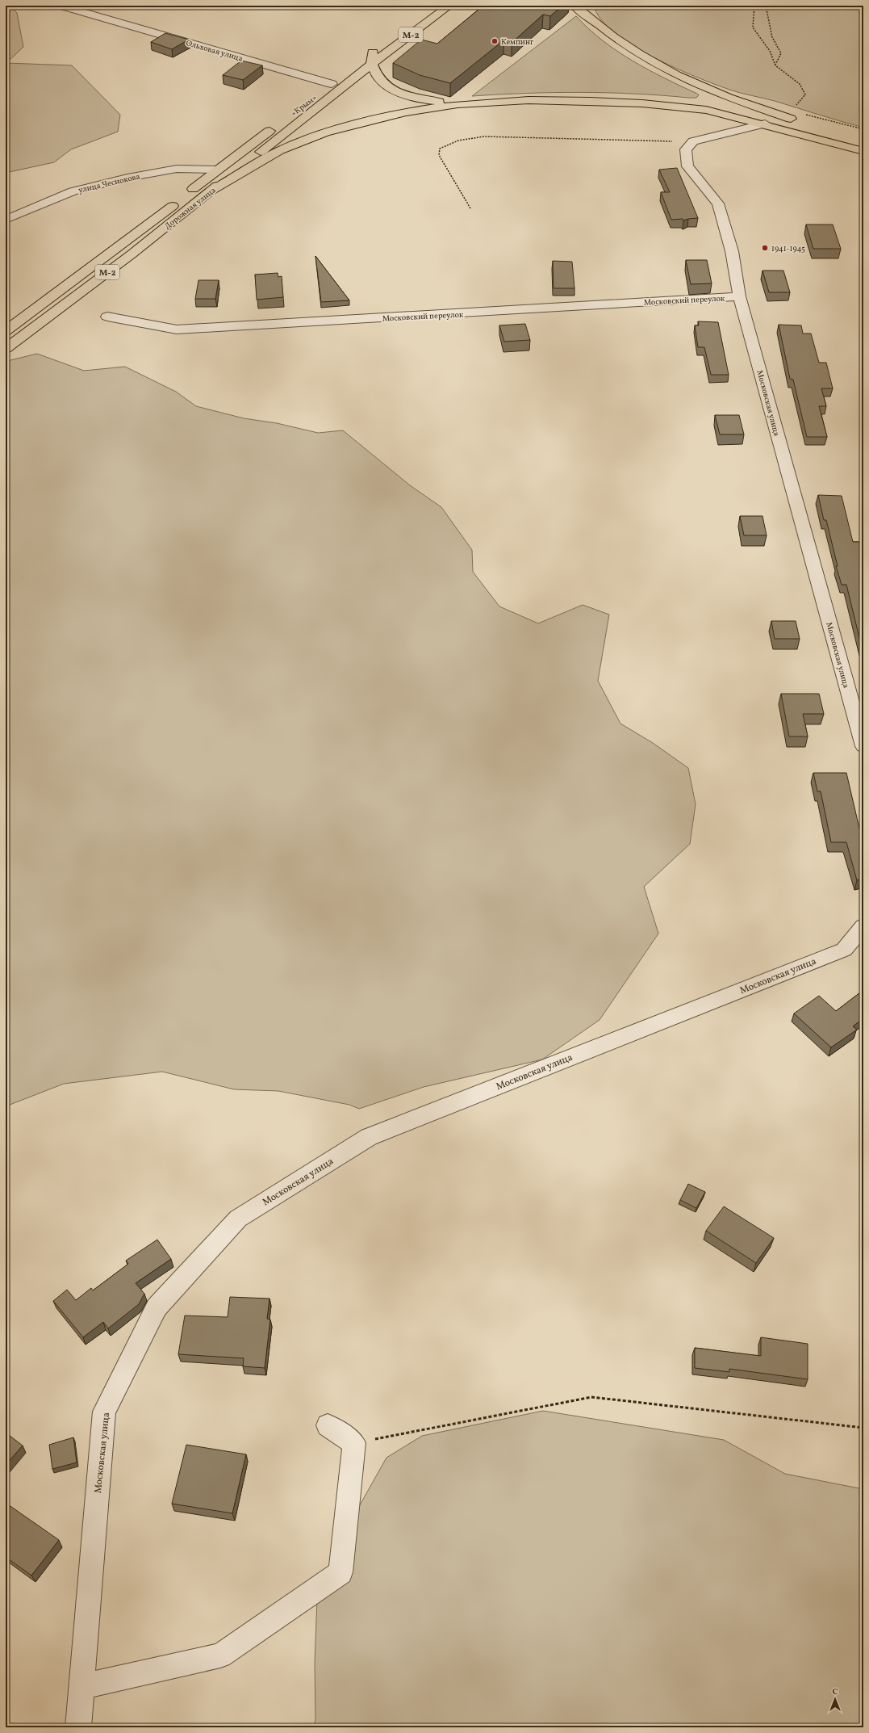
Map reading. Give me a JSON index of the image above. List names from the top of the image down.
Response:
{
  "streets": {
    "main road": ["М-2", "«Крым»", "Дорожная улица"],
    "street": [
      "Ольховая улица",
      "улица Чеснокова",
      "Московский переулок",
      "Московская улица"
    ]
  },
  "crossings": [
    ["М-2", "Дорожная улица"],
    ["Ольховая улица", "«Крым»"],
    ["«Крым»", "улица Чеснокова"],
    ["«Крым»", "Дорожная улица"],
    ["Московский переулок", "Московская улица"]
  ],
  "places": ["Кемпинг", "1941-1945"],
  "north": "top"
}
